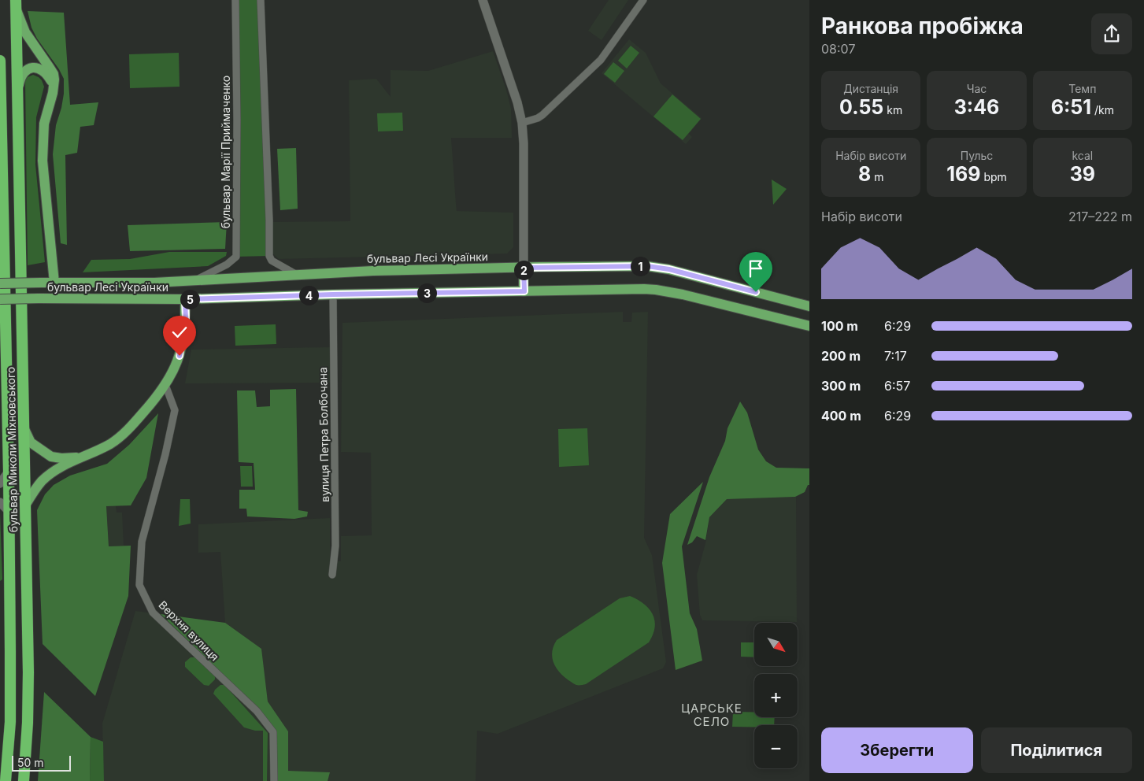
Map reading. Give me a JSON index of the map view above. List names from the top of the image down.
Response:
{
  "streets": {
    "highway": ["бульвар Миколи Міхновського"],
    "main road": ["бульвар Лесі Українки"],
    "street": ["бульвар Марії Приймаченко", "вулиця Петра Болбочана", "Верхня вулиця"]
  },
  "crossings": [
    ["бульвар Марії Приймаченко", "бульвар Лесі Українки"],
    ["бульвар Лесі Українки", "вулиця Петра Болбочана"]
  ],
  "districts": ["ЦАРСЬКЕ СЕЛО"],
  "scale_bar": "50 m",
  "north": "bottom right",
  "page": {
    "heading": ["Ранкова пробіжка", "08:07"],
    "stats": [
      ["Дистанція", "0.55 km"],
      ["Час", "3:46"],
      ["Темп", "6:51 /km"],
      ["Набір висоти", "8 m"],
      ["Пульс", "169 bpm"],
      ["kcal", "39"]
    ],
    "chart": ["Набір висоти", "217–222 m"],
    "pins": [
      "1",
      "2",
      "3",
      "4",
      "5"
    ],
    "list": [
      {
        "name": "100 m",
        "note": "6:29"
      },
      {
        "name": "200 m",
        "note": "7:17"
      },
      {
        "name": "300 m",
        "note": "6:57"
      },
      {
        "name": "400 m",
        "note": "6:29"
      }
    ],
    "map_buttons": ["+", "−"],
    "buttons": ["Зберегти", "Поділитися"],
    "scale": "50 m"
  }
}
